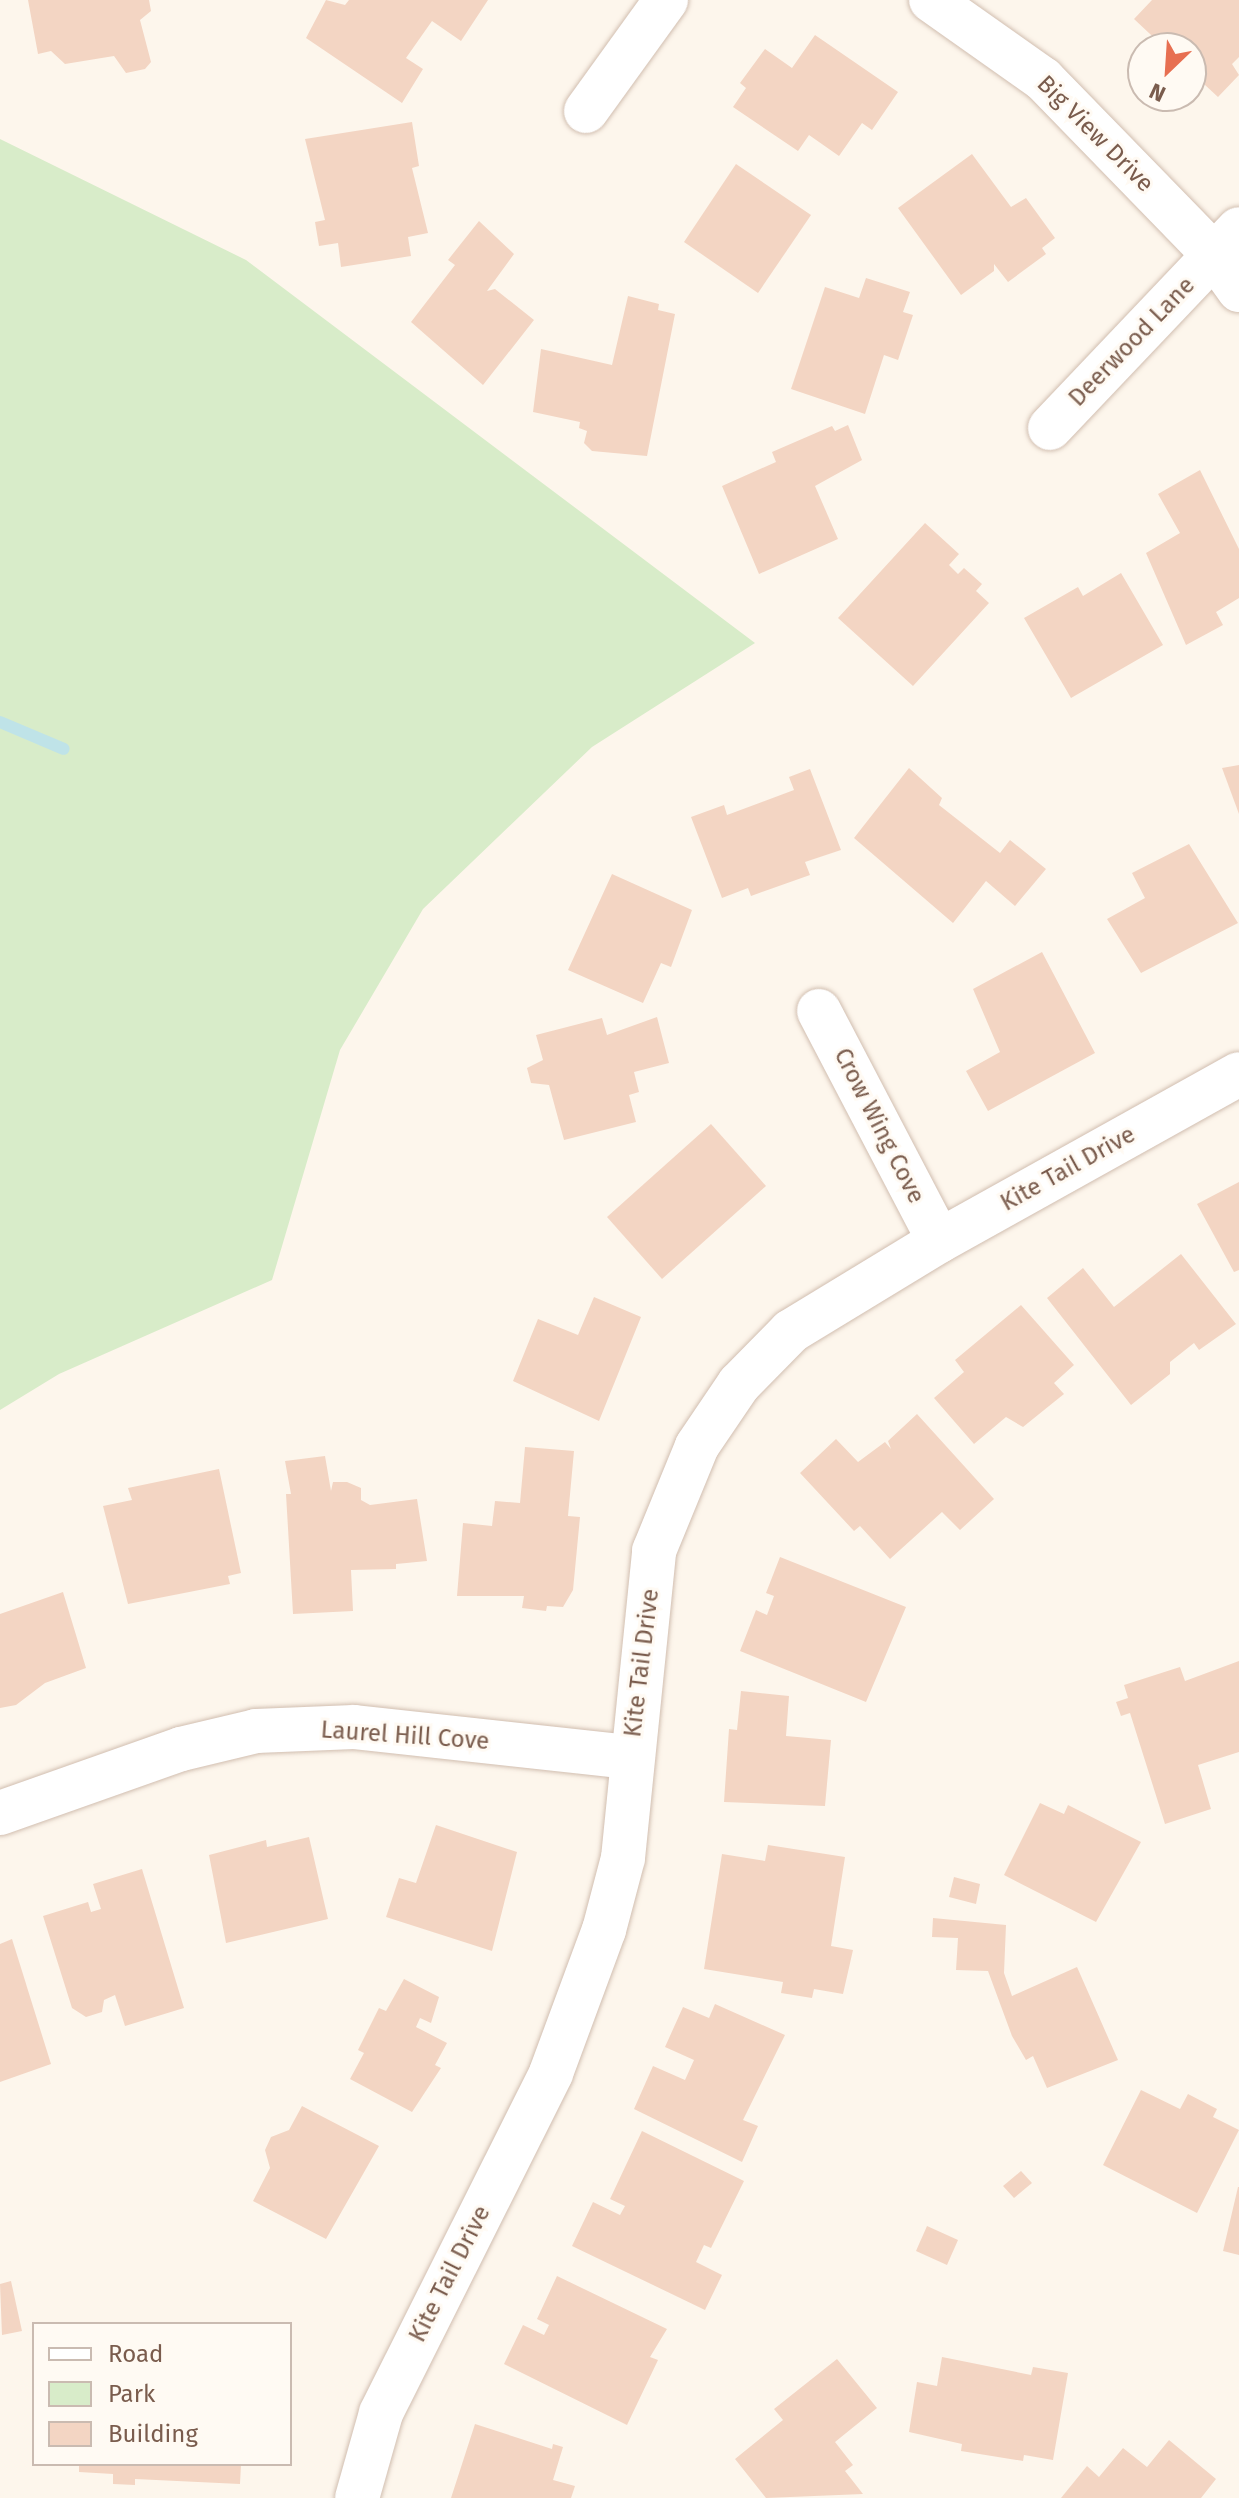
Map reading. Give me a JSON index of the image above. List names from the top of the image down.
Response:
{
  "streets": {
    "street": [
      "Big View Drive",
      "Deerwood Lane",
      "Crow Wing Cove",
      "Kite Tail Drive",
      "Laurel Hill Cove"
    ]
  },
  "crossings": [
    ["Big View Drive", "Deerwood Lane"],
    ["Crow Wing Cove", "Kite Tail Drive"],
    ["Kite Tail Drive", "Laurel Hill Cove"]
  ],
  "legend": ["Road", "Park", "Building"],
  "north": "bottom left"
}
